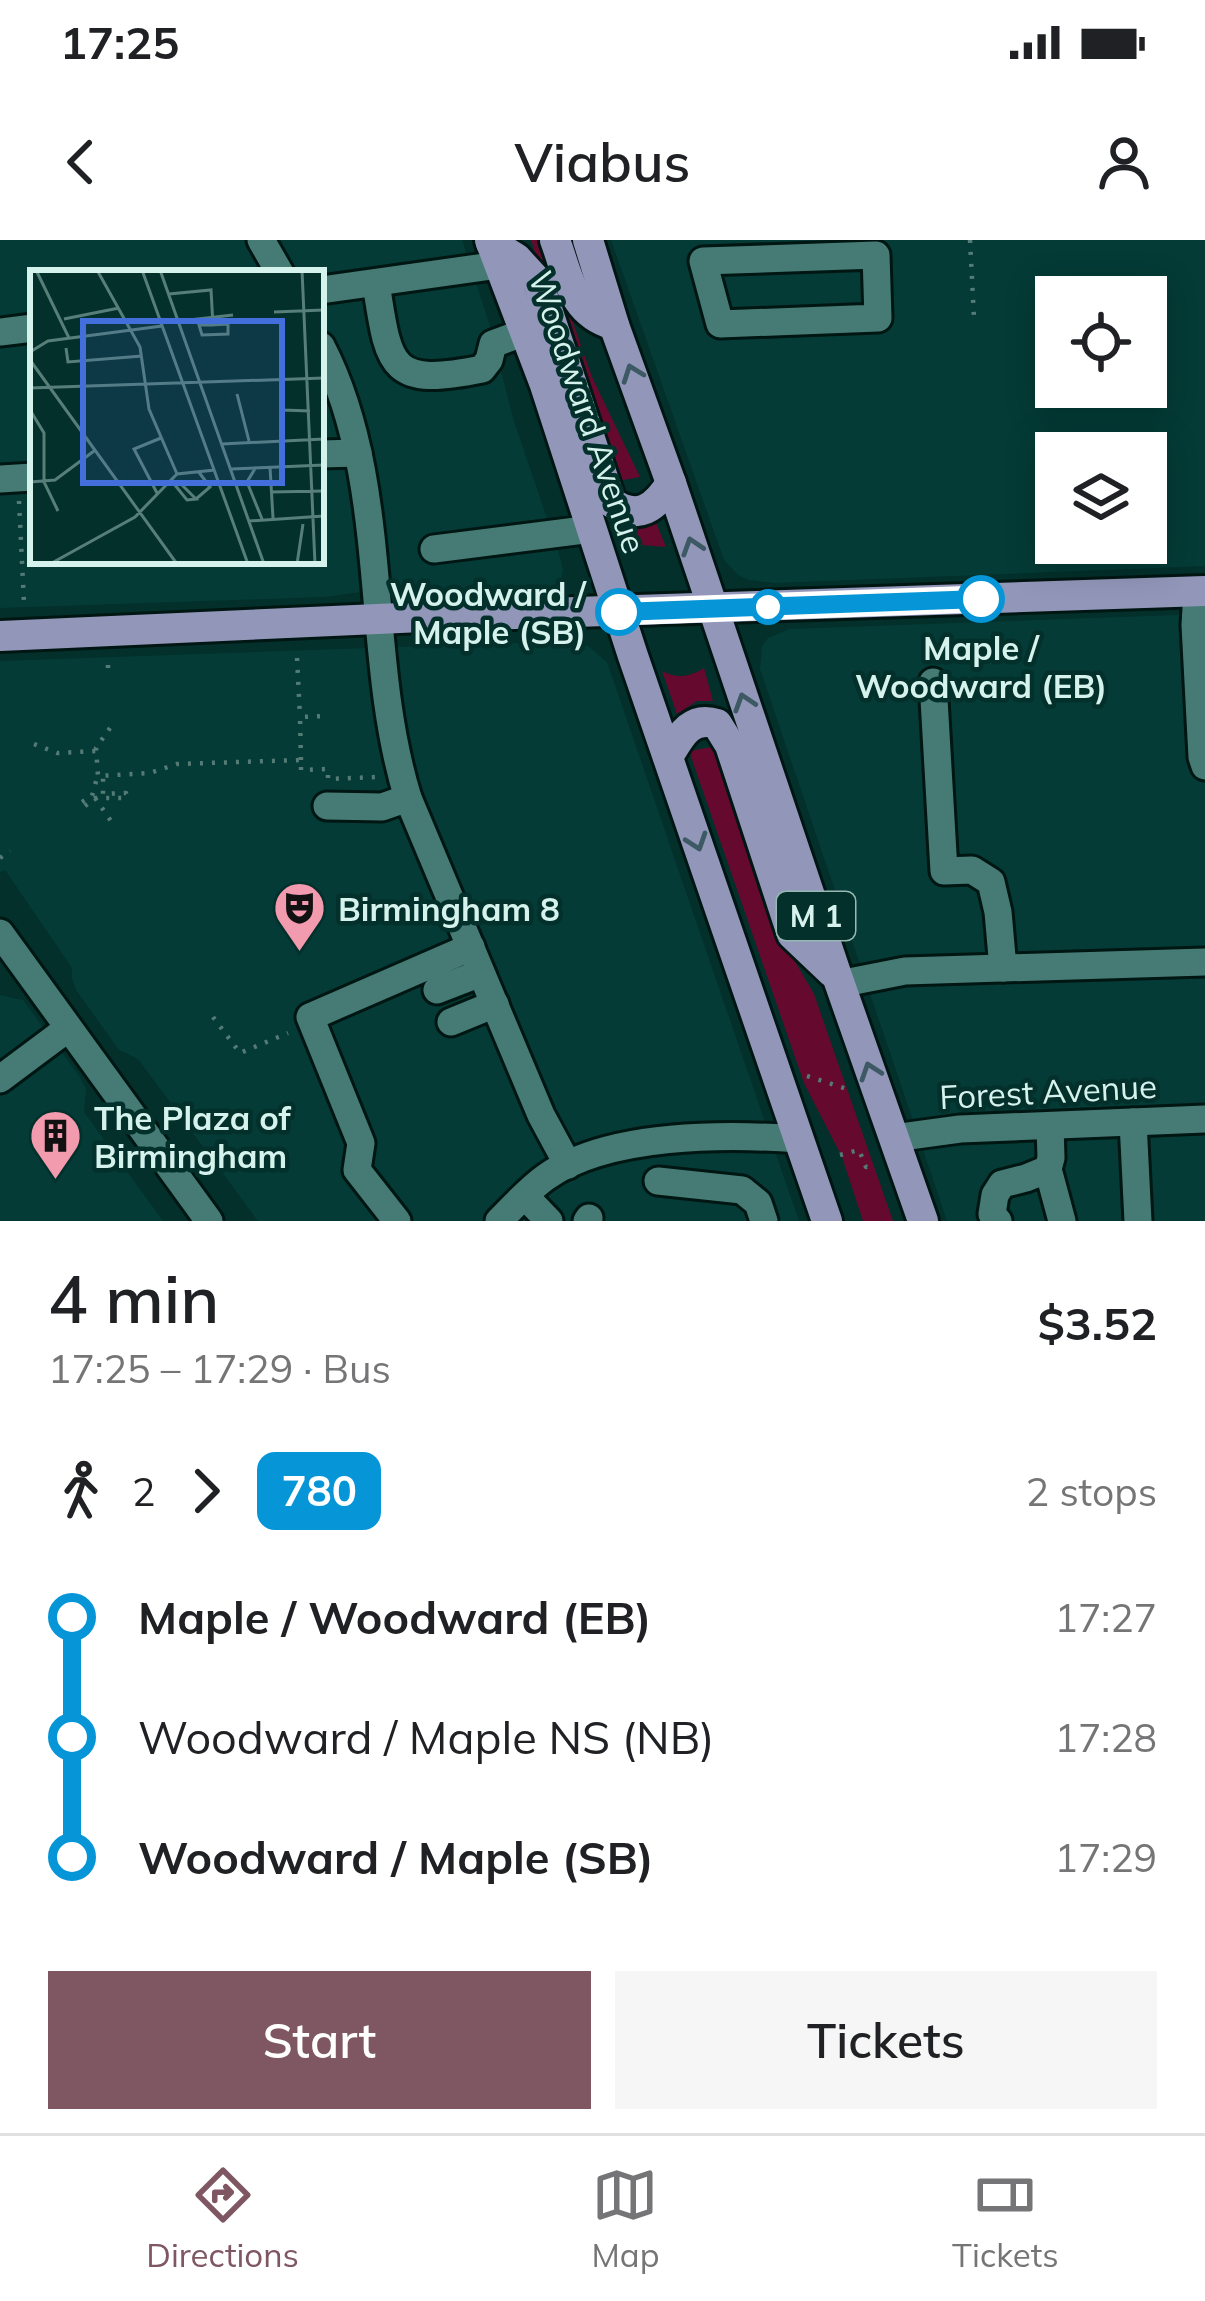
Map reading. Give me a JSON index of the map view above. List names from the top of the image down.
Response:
{
  "streets": {
    "main road": ["Woodward Avenue", "M 1"],
    "street": ["Forest Avenue"]
  },
  "crossings": [
    ["Woodward Avenue", "M 1"],
    ["M 1", "Forest Avenue"]
  ],
  "places": {
    "other": ["Maple / Woodward (EB)", "Woodward / Maple (SB)"],
    "theatre": ["Birmingham 8"],
    "building": ["The Plaza of Birmingham"]
  },
  "lines": ["bus line 780"],
  "page": {
    "status": "17:25",
    "header": "Viabus",
    "heading": ["4 min", "17:25 – 17:29 · Bus", "$3.52"],
    "legs": ["2", "780", "2 stops"],
    "list": [
      {
        "name": "Maple / Woodward (EB)",
        "value": "17:27"
      },
      {
        "name": "Woodward / Maple NS (NB)",
        "value": "17:28"
      },
      {
        "name": "Woodward / Maple (SB)",
        "value": "17:29"
      }
    ],
    "buttons": ["Start", "Tickets"],
    "tabs": ["Directions", "Map", "Tickets"]
  }
}
